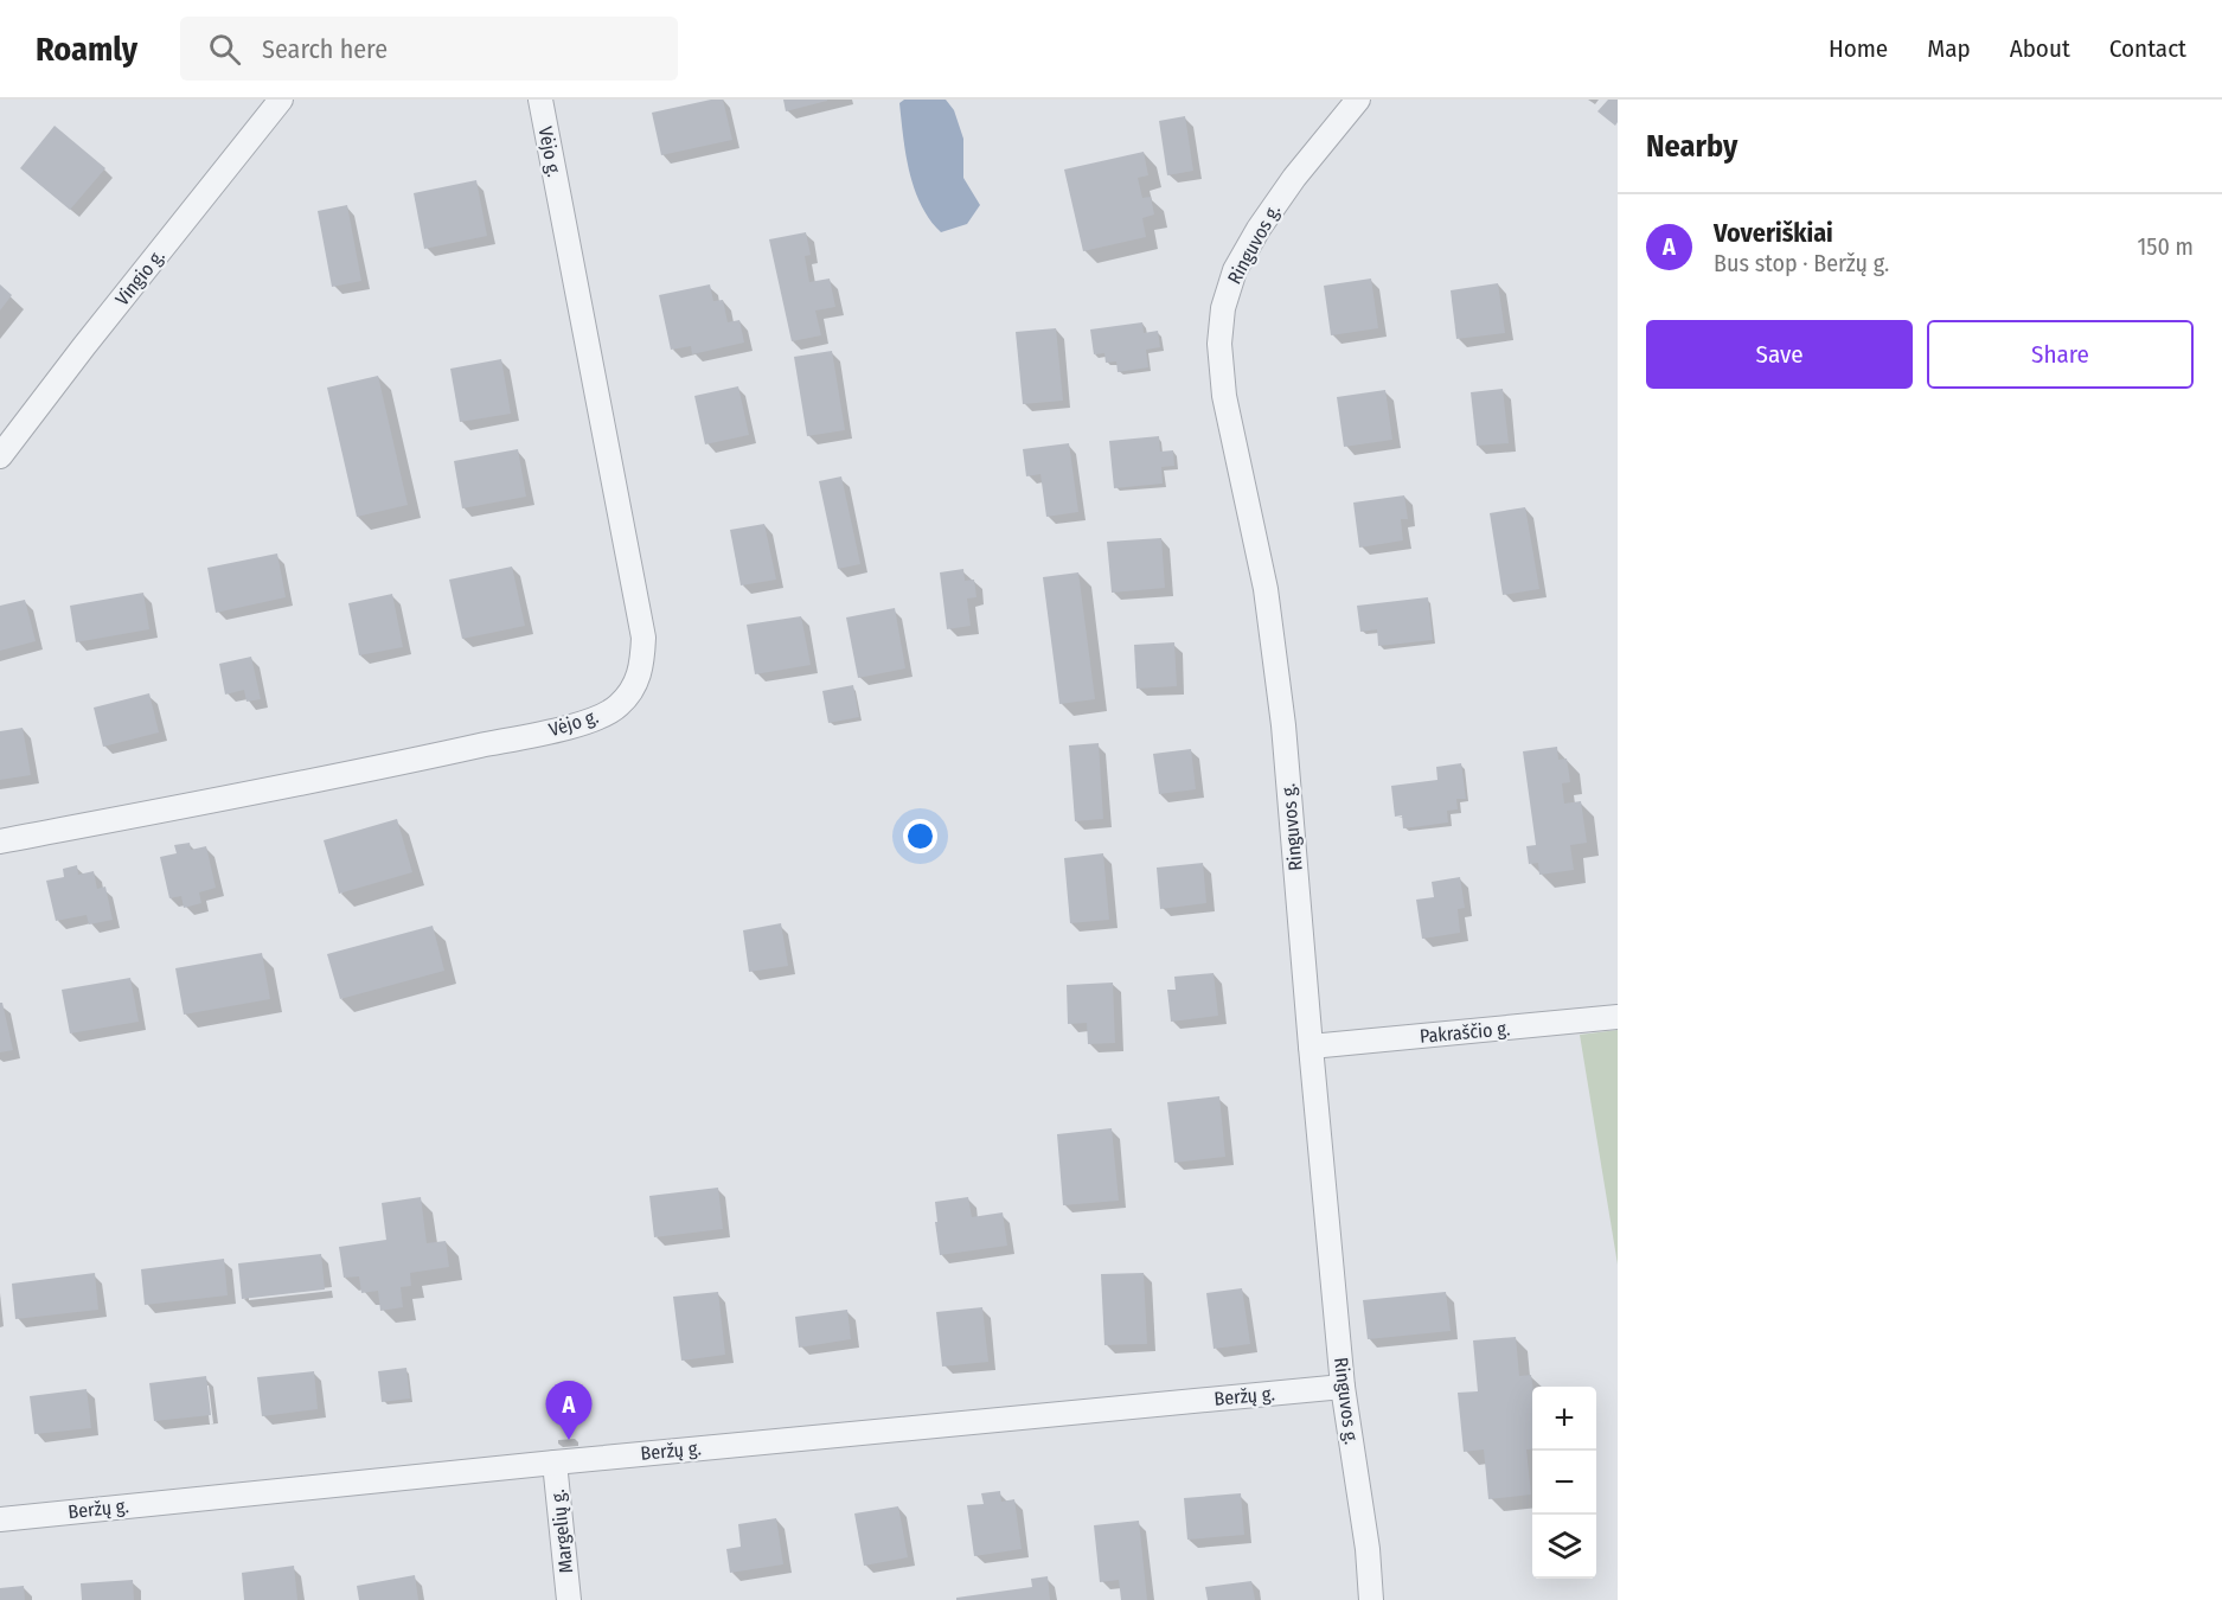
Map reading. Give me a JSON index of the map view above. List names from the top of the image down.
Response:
{
  "streets": {
    "street": [
      "Vėjo g.",
      "Ringuvos g.",
      "Vingio g.",
      "Pakraščio g.",
      "Beržų g.",
      "Margelių g."
    ]
  },
  "crossings": [
    ["Ringuvos g.", "Pakraščio g."],
    ["Ringuvos g.", "Beržų g."],
    ["Beržų g.", "Margelių g."]
  ],
  "page": {
    "header": "Roamly",
    "search": "Search here",
    "nav": [
      "Home",
      "Map",
      "About",
      "Contact"
    ],
    "heading": "Nearby",
    "list": [
      {
        "mark": "A",
        "name": "Voveriškiai",
        "note": "Bus stop · Beržų g.",
        "value": "150 m"
      }
    ],
    "buttons": ["Save", "Share"],
    "pins": "A",
    "map_buttons": ["+", "−"]
  }
}
